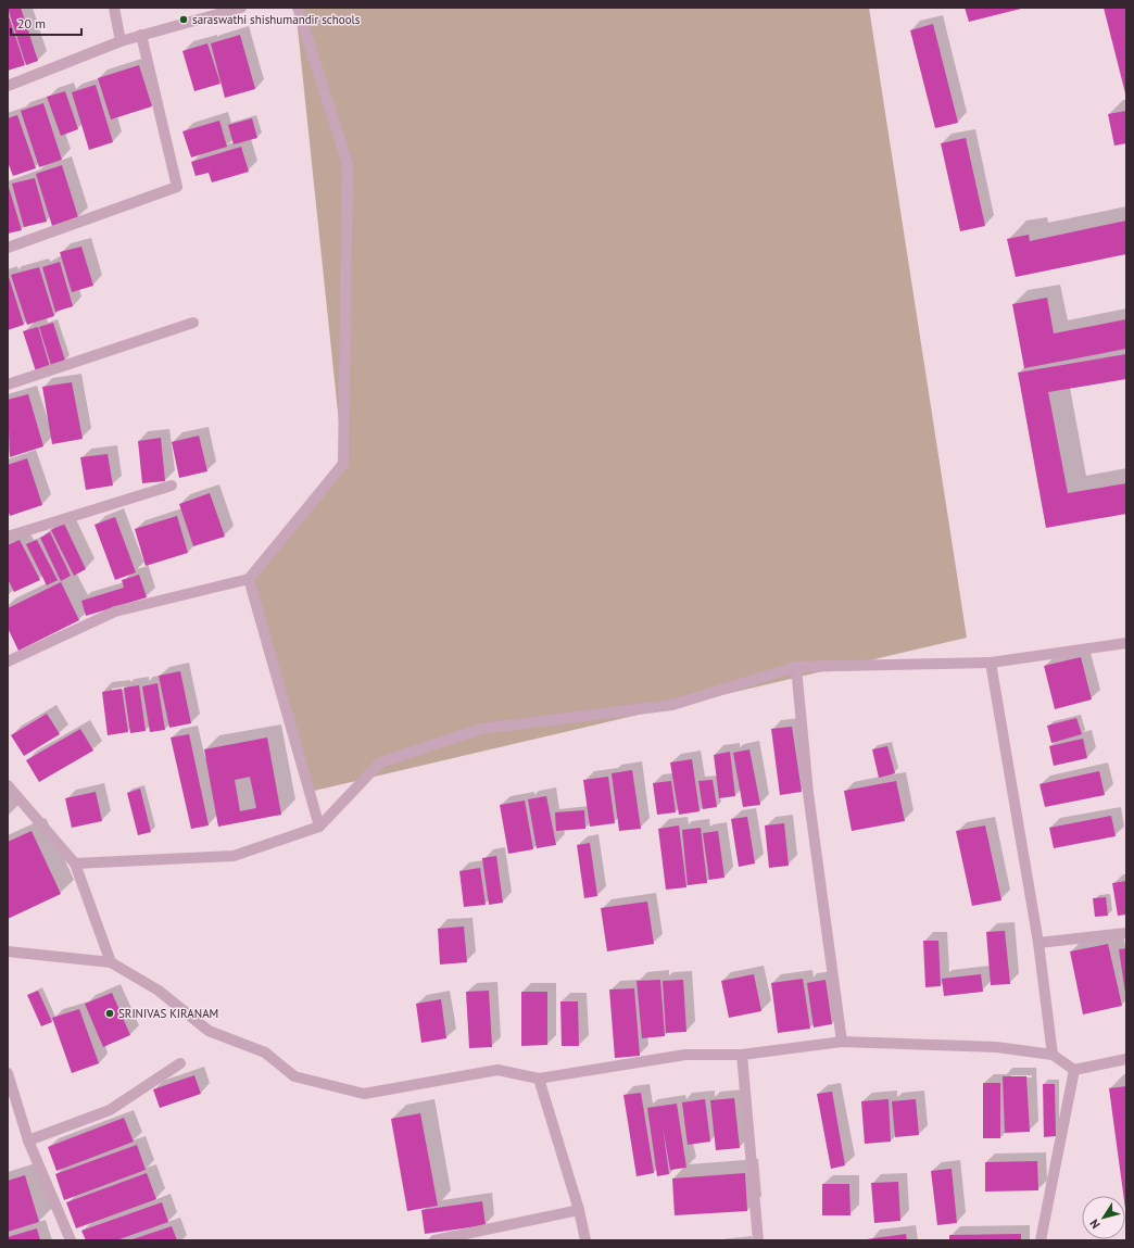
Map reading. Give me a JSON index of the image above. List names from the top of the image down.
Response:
{
  "places": ["saraswathi shishumandir schools", "SRINIVAS KIRANAM"],
  "scale_bar": "20 m",
  "north": "bottom left"
}
